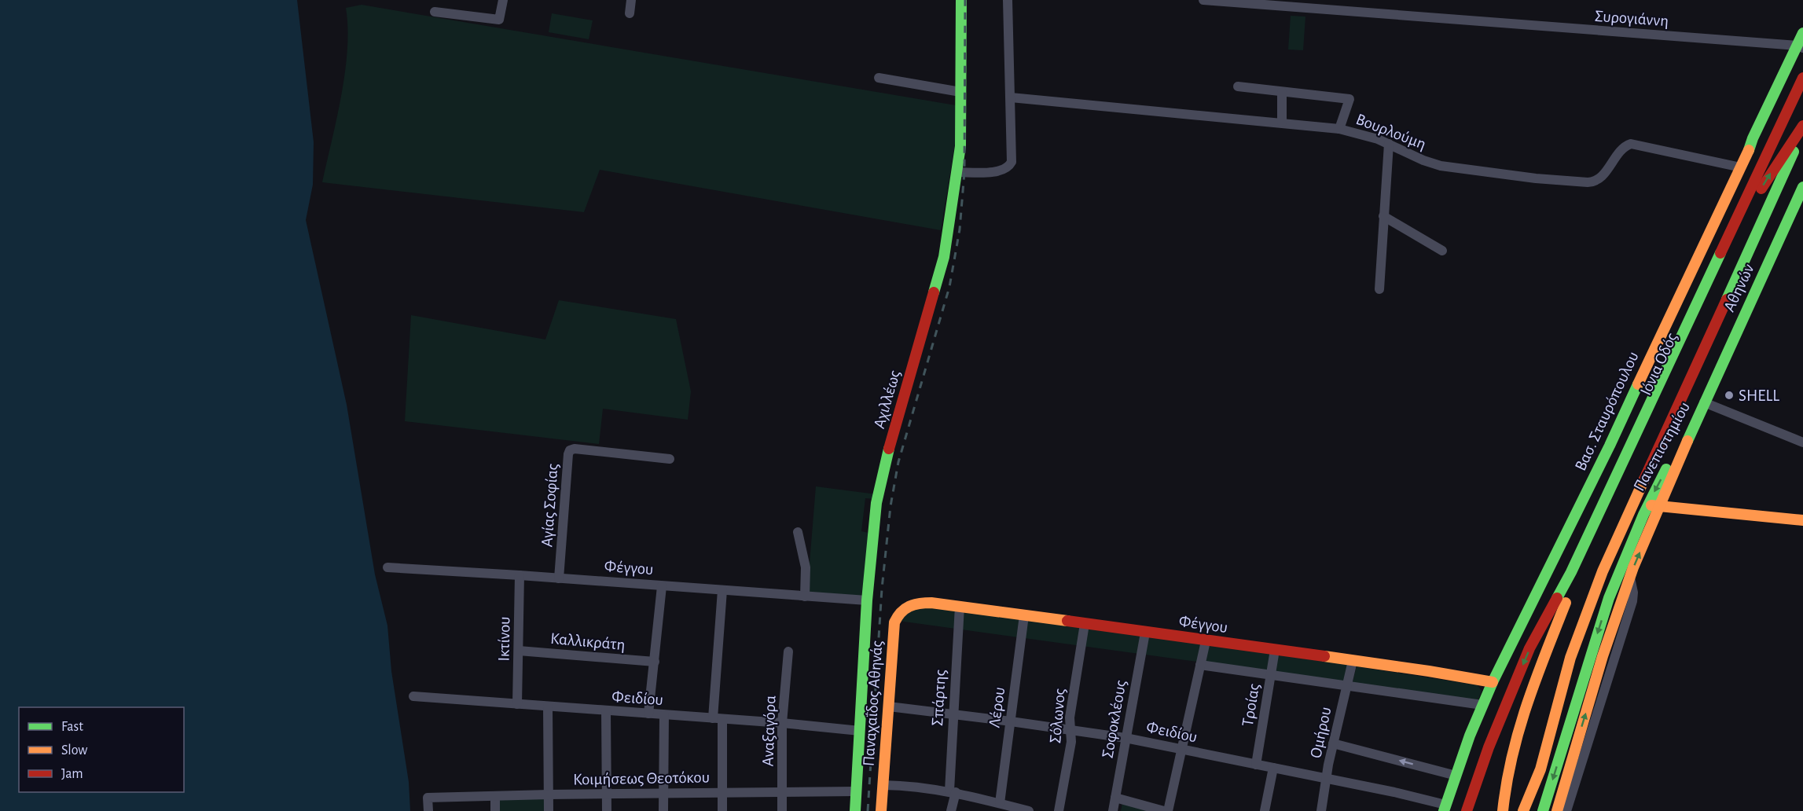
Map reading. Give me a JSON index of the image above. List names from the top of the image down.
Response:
{
  "streets": {
    "main road": [
      "Αθηνών",
      "Ιόνια Οδός",
      "Αχιλλέως",
      "Βασ. Σταυρόπουλου",
      "Πανεπιστημίου",
      "Φέγγου",
      "Παναχαΐδος Αθηνάς"
    ],
    "street": [
      "Συρογιάννη",
      "Βουρλούμη",
      "Αγίας Σοφίας",
      "Ικτίνου",
      "Καλλικράτη",
      "Φειδίου",
      "Σπάρτης",
      "Τροίας",
      "Λέρου",
      "Σόλωνος",
      "Σοφοκλέους",
      "Αναξαγόρα",
      "Ομήρου",
      "Κοιμήσεως Θεοτόκου"
    ]
  },
  "crossings": [
    ["Συρογιάννη", "Βασ. Σταυρόπουλου"],
    ["Βουρλούμη", "Βασ. Σταυρόπουλου"],
    ["Αθηνών", "Πανεπιστημίου"],
    ["Αχιλλέως", "Φέγγου"],
    ["Αχιλλέως", "Φειδίου"],
    ["Αχιλλέως", "Κοιμήσεως Θεοτόκου"],
    ["Βασ. Σταυρόπουλου", "Φέγγου"],
    ["Βασ. Σταυρόπουλου", "Φειδίου"],
    ["Αγίας Σοφίας", "Φέγγου"],
    ["Φέγγου", "Ικτίνου"],
    ["Φέγγου", "Σπάρτης"],
    ["Φέγγου", "Παναχαΐδος Αθηνάς"],
    ["Φέγγου", "Τροίας"],
    ["Φέγγου", "Λέρου"],
    ["Φέγγου", "Σόλωνος"],
    ["Φέγγου", "Σοφοκλέους"],
    ["Φέγγου", "Ομήρου"],
    ["Ικτίνου", "Καλλικράτη"],
    ["Ικτίνου", "Φειδίου"],
    ["Φειδίου", "Σπάρτης"],
    ["Φειδίου", "Παναχαΐδος Αθηνάς"],
    ["Φειδίου", "Τροίας"],
    ["Φειδίου", "Λέρου"],
    ["Φειδίου", "Σόλωνος"],
    ["Φειδίου", "Σοφοκλέους"],
    ["Φειδίου", "Αναξαγόρα"],
    ["Φειδίου", "Ομήρου"],
    ["Αναξαγόρα", "Κοιμήσεως Θεοτόκου"]
  ],
  "places": ["SHELL"],
  "legend": ["Fast", "Slow", "Jam"]
}
